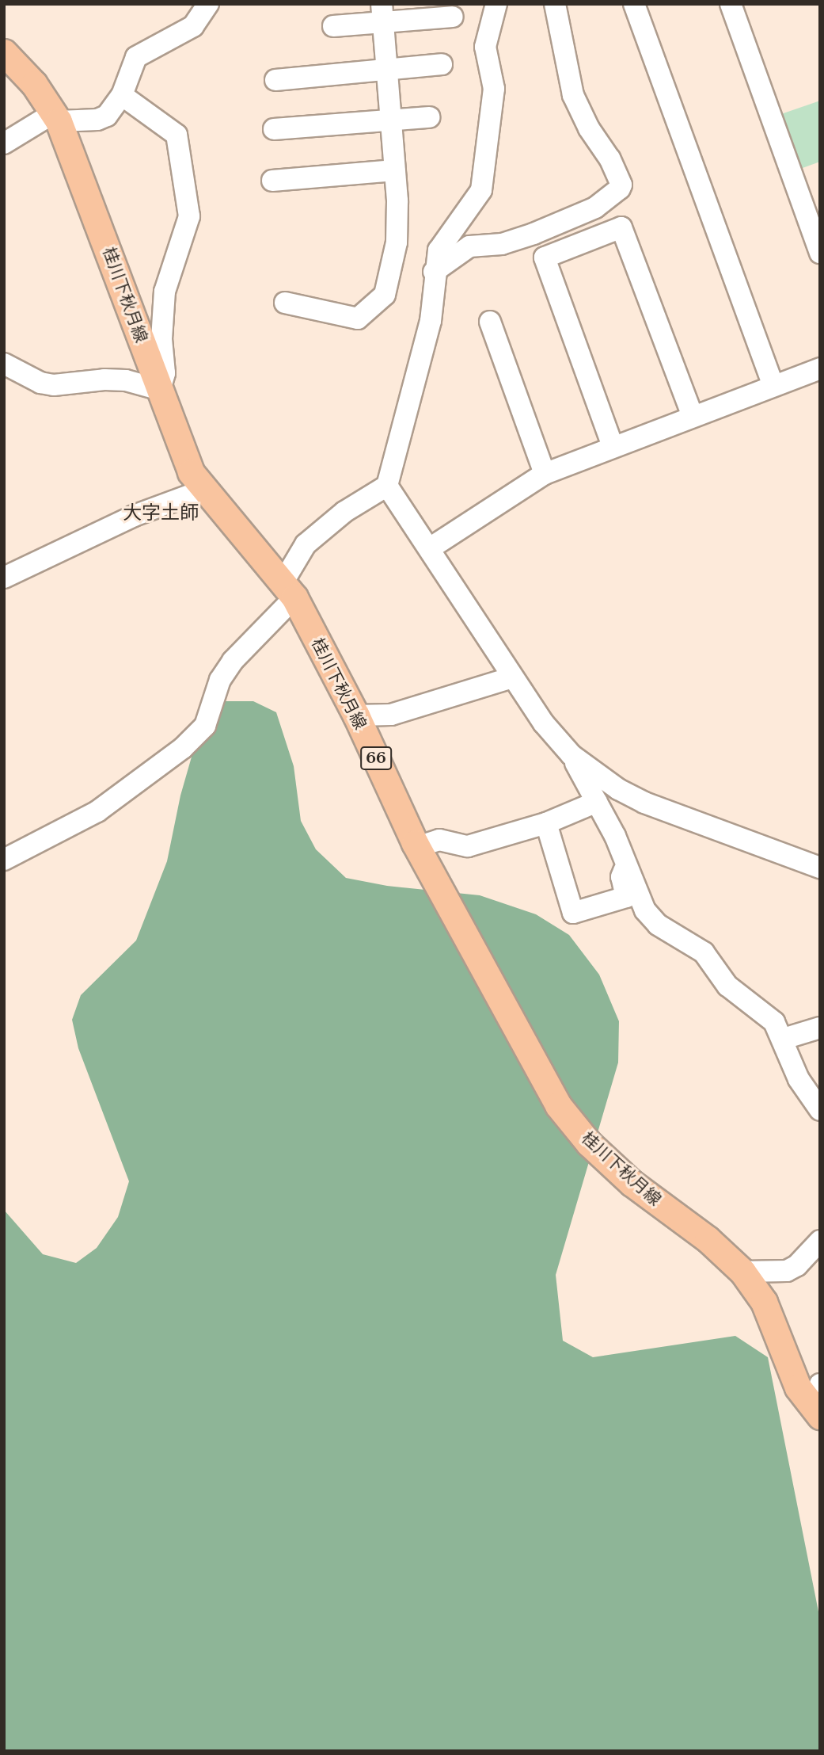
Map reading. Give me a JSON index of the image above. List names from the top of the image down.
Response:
{
  "streets": {
    "main road": ["桂川下秋月線", "66"]
  },
  "districts": ["大字土師"]
}
